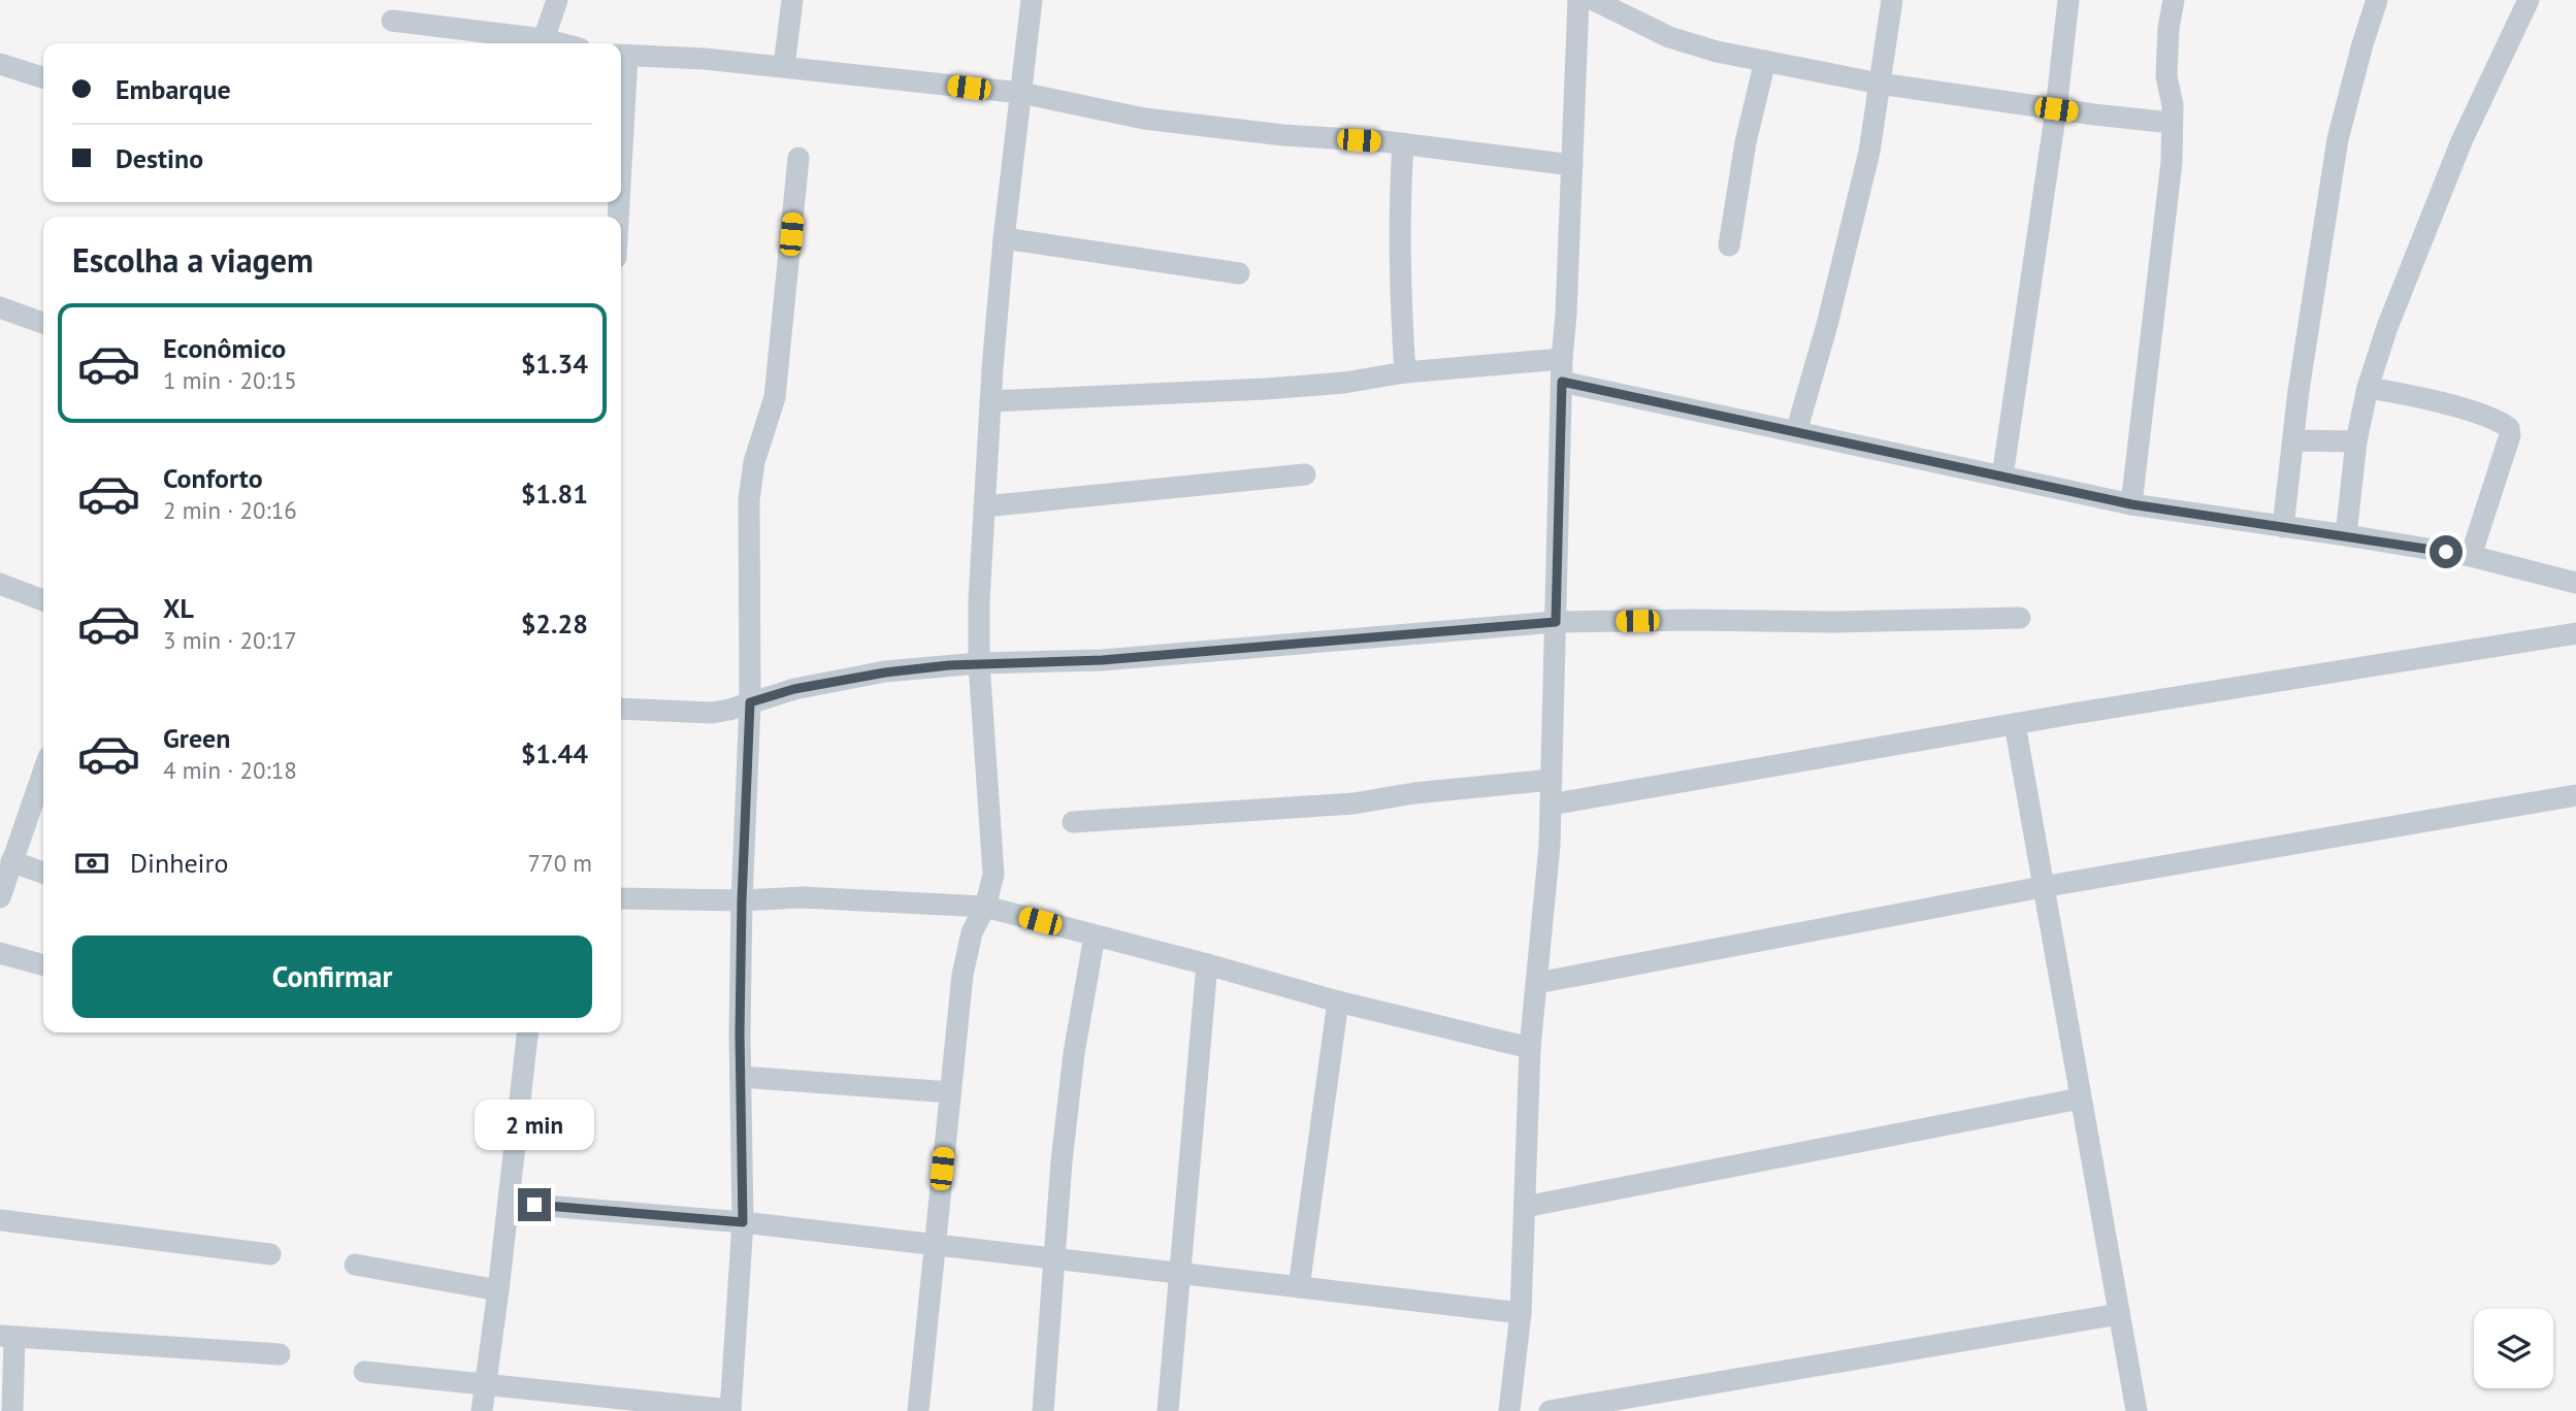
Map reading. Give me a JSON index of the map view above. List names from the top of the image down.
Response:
{
  "page": {
    "banner": ["Embarque", "Destino"],
    "heading": "Escolha a viagem",
    "list": [
      {
        "name": "Econômico",
        "note": "1 min · 20:15",
        "value": "$1.34"
      },
      {
        "name": "Conforto",
        "note": "2 min · 20:16",
        "value": "$1.81"
      },
      {
        "name": "XL",
        "note": "3 min · 20:17",
        "value": "$2.28"
      },
      {
        "name": "Green",
        "note": "4 min · 20:18",
        "value": "$1.44"
      }
    ],
    "pay": ["Dinheiro", "770 m"],
    "buttons": "Confirmar",
    "bubble": "2 min"
  }
}
